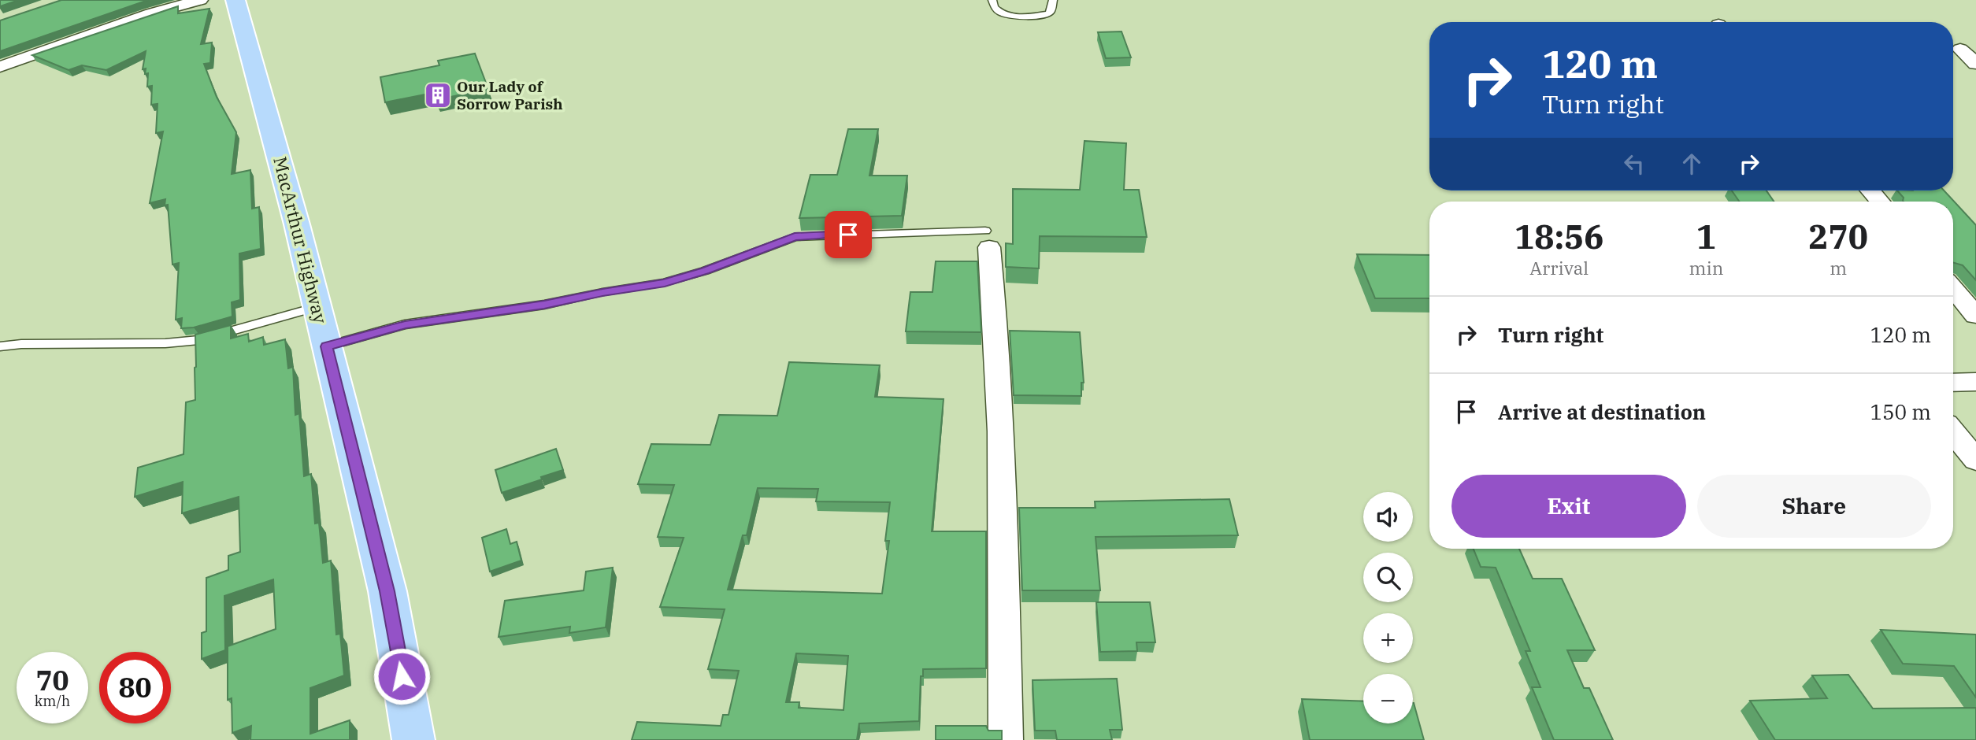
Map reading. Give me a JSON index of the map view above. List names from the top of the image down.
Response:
{
  "streets": {
    "highway": ["MacArthur Highway"]
  },
  "places": {
    "building": ["Our Lady of Sorrow Parish"]
  },
  "page": {
    "turn": ["120 m", "Turn right"],
    "eta": [
      "18:56",
      "Arrival",
      "1",
      "min",
      "270",
      "m"
    ],
    "list": [
      {
        "name": "Turn right",
        "value": "120 m"
      },
      {
        "name": "Arrive at destination",
        "value": "150 m"
      }
    ],
    "buttons": ["Exit", "Share"],
    "map_buttons": ["+", "−"],
    "speed": "70 km/h",
    "limit": "80"
  }
}
